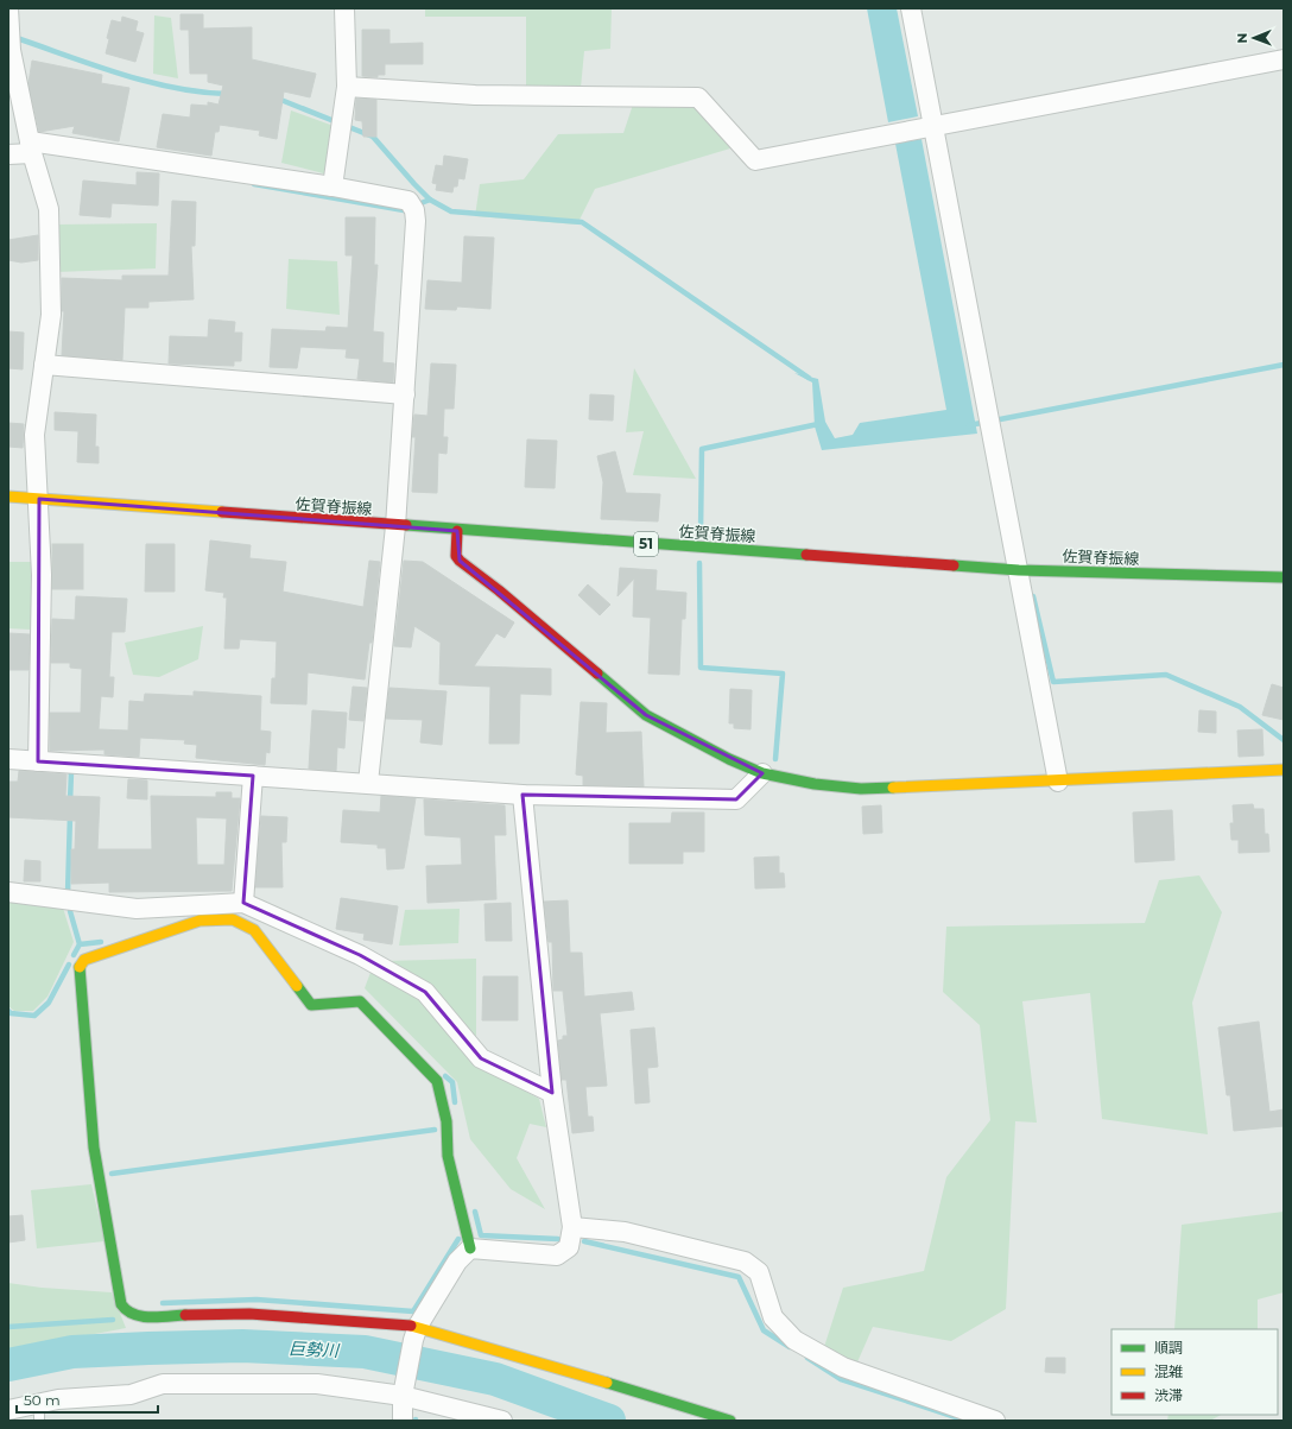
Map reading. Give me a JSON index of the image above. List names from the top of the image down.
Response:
{
  "streets": {
    "street": ["佐賀脊振線", "51"]
  },
  "water": ["巨勢川"],
  "legend": ["順調", "混雑", "渋滞"],
  "scale_bar": "50 m",
  "north": "left"
}
